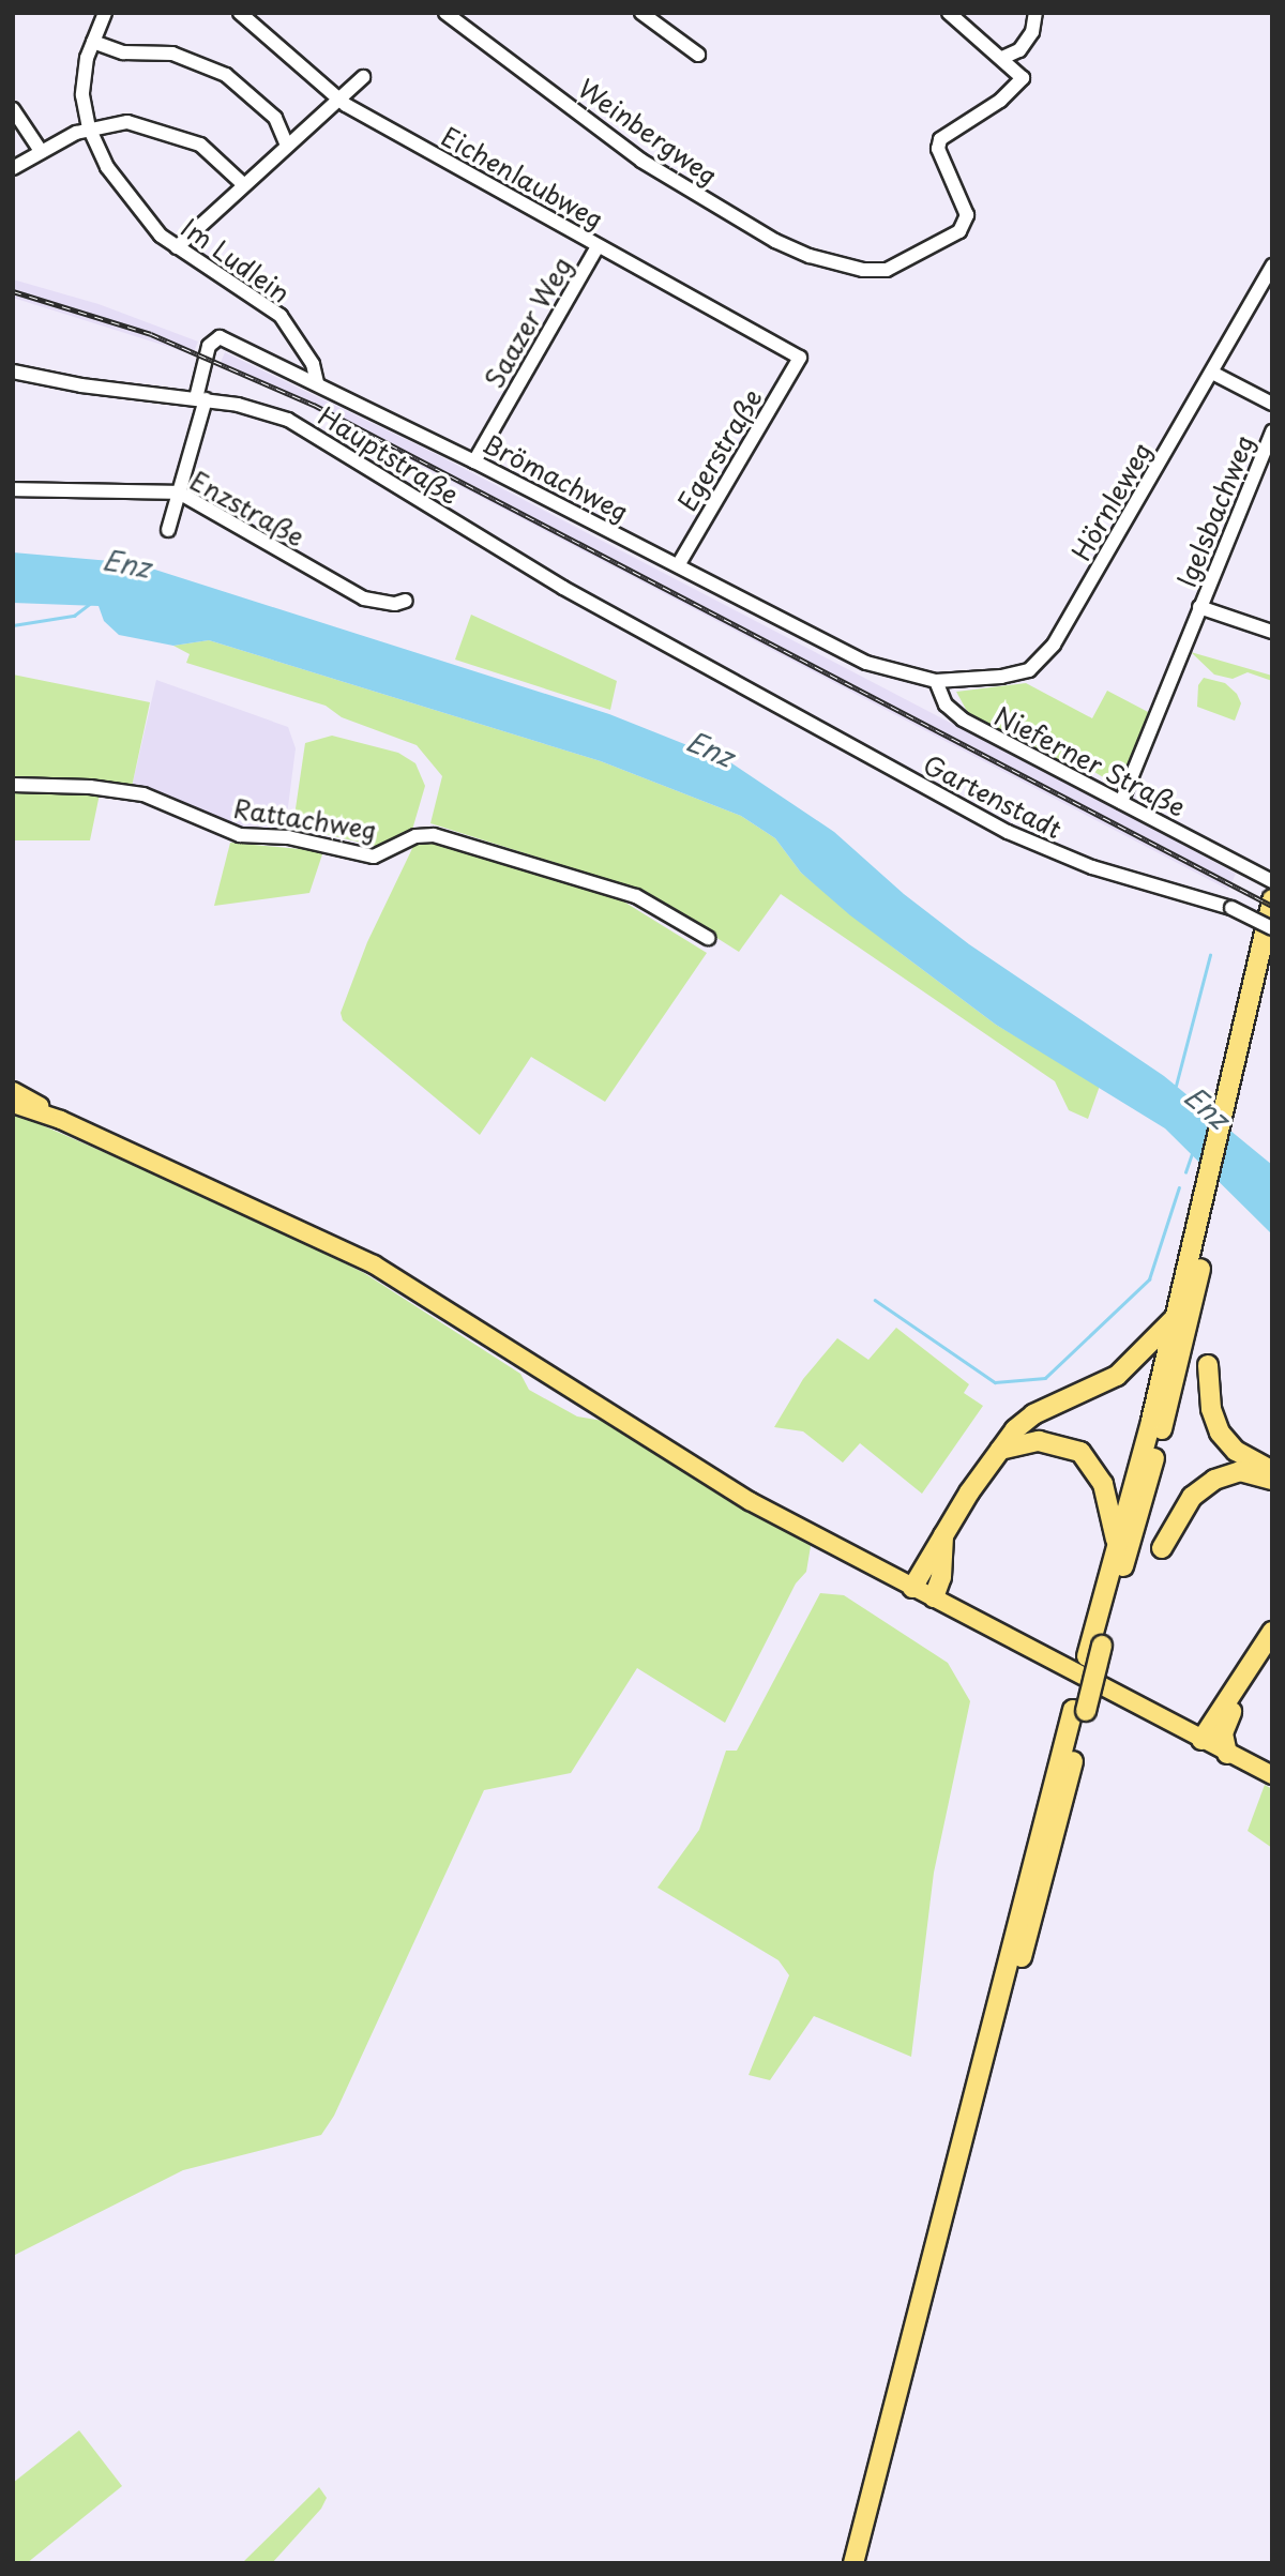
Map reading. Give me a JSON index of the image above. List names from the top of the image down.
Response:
{
  "streets": {
    "street": [
      "Weinbergweg",
      "Eichenlaubweg",
      "Im Ludlein",
      "Saazer Weg",
      "Egerstraße",
      "Hauptstraße",
      "Brömachweg",
      "Hörnleweg",
      "Enzstraße",
      "Igelsbachweg",
      "Nieferner Straße",
      "Gartenstadt",
      "Rattachweg"
    ]
  },
  "crossings": [
    ["Eichenlaubweg", "Saazer Weg"],
    ["Eichenlaubweg", "Egerstraße"],
    ["Im Ludlein", "Brömachweg"],
    ["Saazer Weg", "Brömachweg"],
    ["Egerstraße", "Brömachweg"],
    ["Hauptstraße", "Brömachweg"],
    ["Hauptstraße", "Gartenstadt"],
    ["Brömachweg", "Hörnleweg"],
    ["Brömachweg", "Nieferner Straße"],
    ["Hörnleweg", "Nieferner Straße"],
    ["Igelsbachweg", "Nieferner Straße"]
  ],
  "water": ["Enz"]
}
